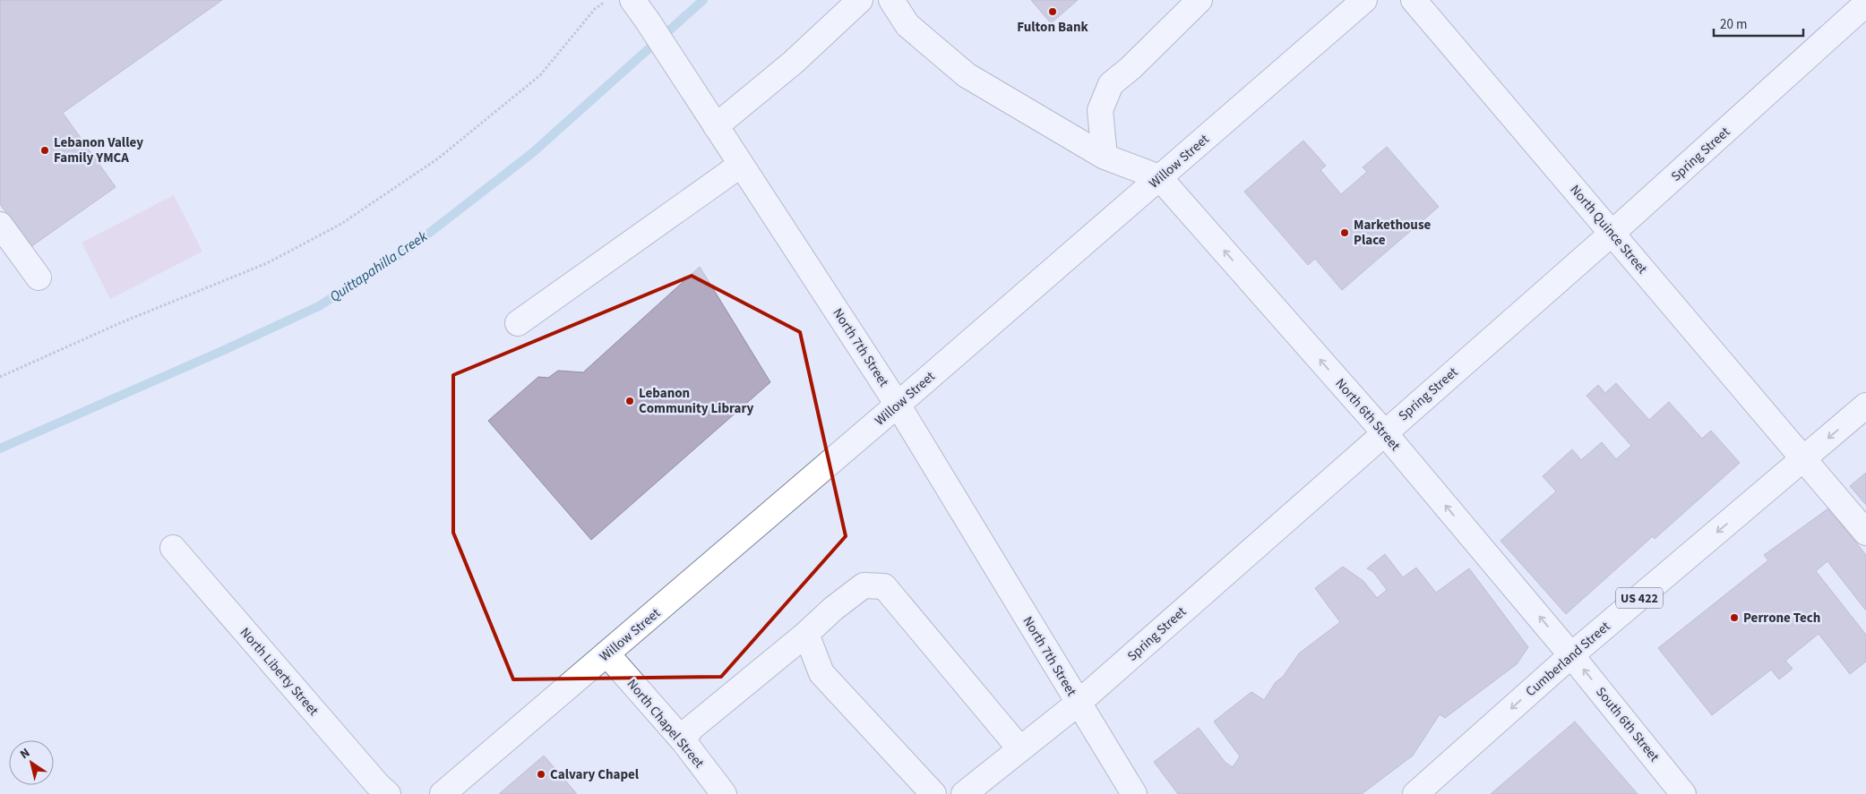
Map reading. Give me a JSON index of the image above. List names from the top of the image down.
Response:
{
  "streets": {
    "main road": [
      "Spring Street",
      "Willow Street",
      "North Quince Street",
      "North 7th Street",
      "North 6th Street",
      "US 422",
      "Cumberland Street",
      "North Liberty Street",
      "North Chapel Street",
      "South 6th Street"
    ]
  },
  "crossings": [
    ["Spring Street", "North Quince Street"],
    ["Spring Street", "North 7th Street"],
    ["Spring Street", "North 6th Street"],
    ["Willow Street", "North 7th Street"],
    ["Willow Street", "North 6th Street"],
    ["Willow Street", "North Chapel Street"],
    ["North Quince Street", "Cumberland Street"],
    ["North 6th Street", "Cumberland Street"],
    ["North 6th Street", "South 6th Street"],
    ["Cumberland Street", "South 6th Street"]
  ],
  "one_way": ["North 6th Street", "Cumberland Street", "South 6th Street"],
  "water": ["Quittapahilla Creek"],
  "places": [
    "Fulton Bank",
    "Lebanon Valley Family YMCA",
    "Markethouse Place",
    "Lebanon Community Library",
    "Perrone Tech",
    "Calvary Chapel"
  ],
  "scale_bar": "20 m",
  "north": "top left"
}
